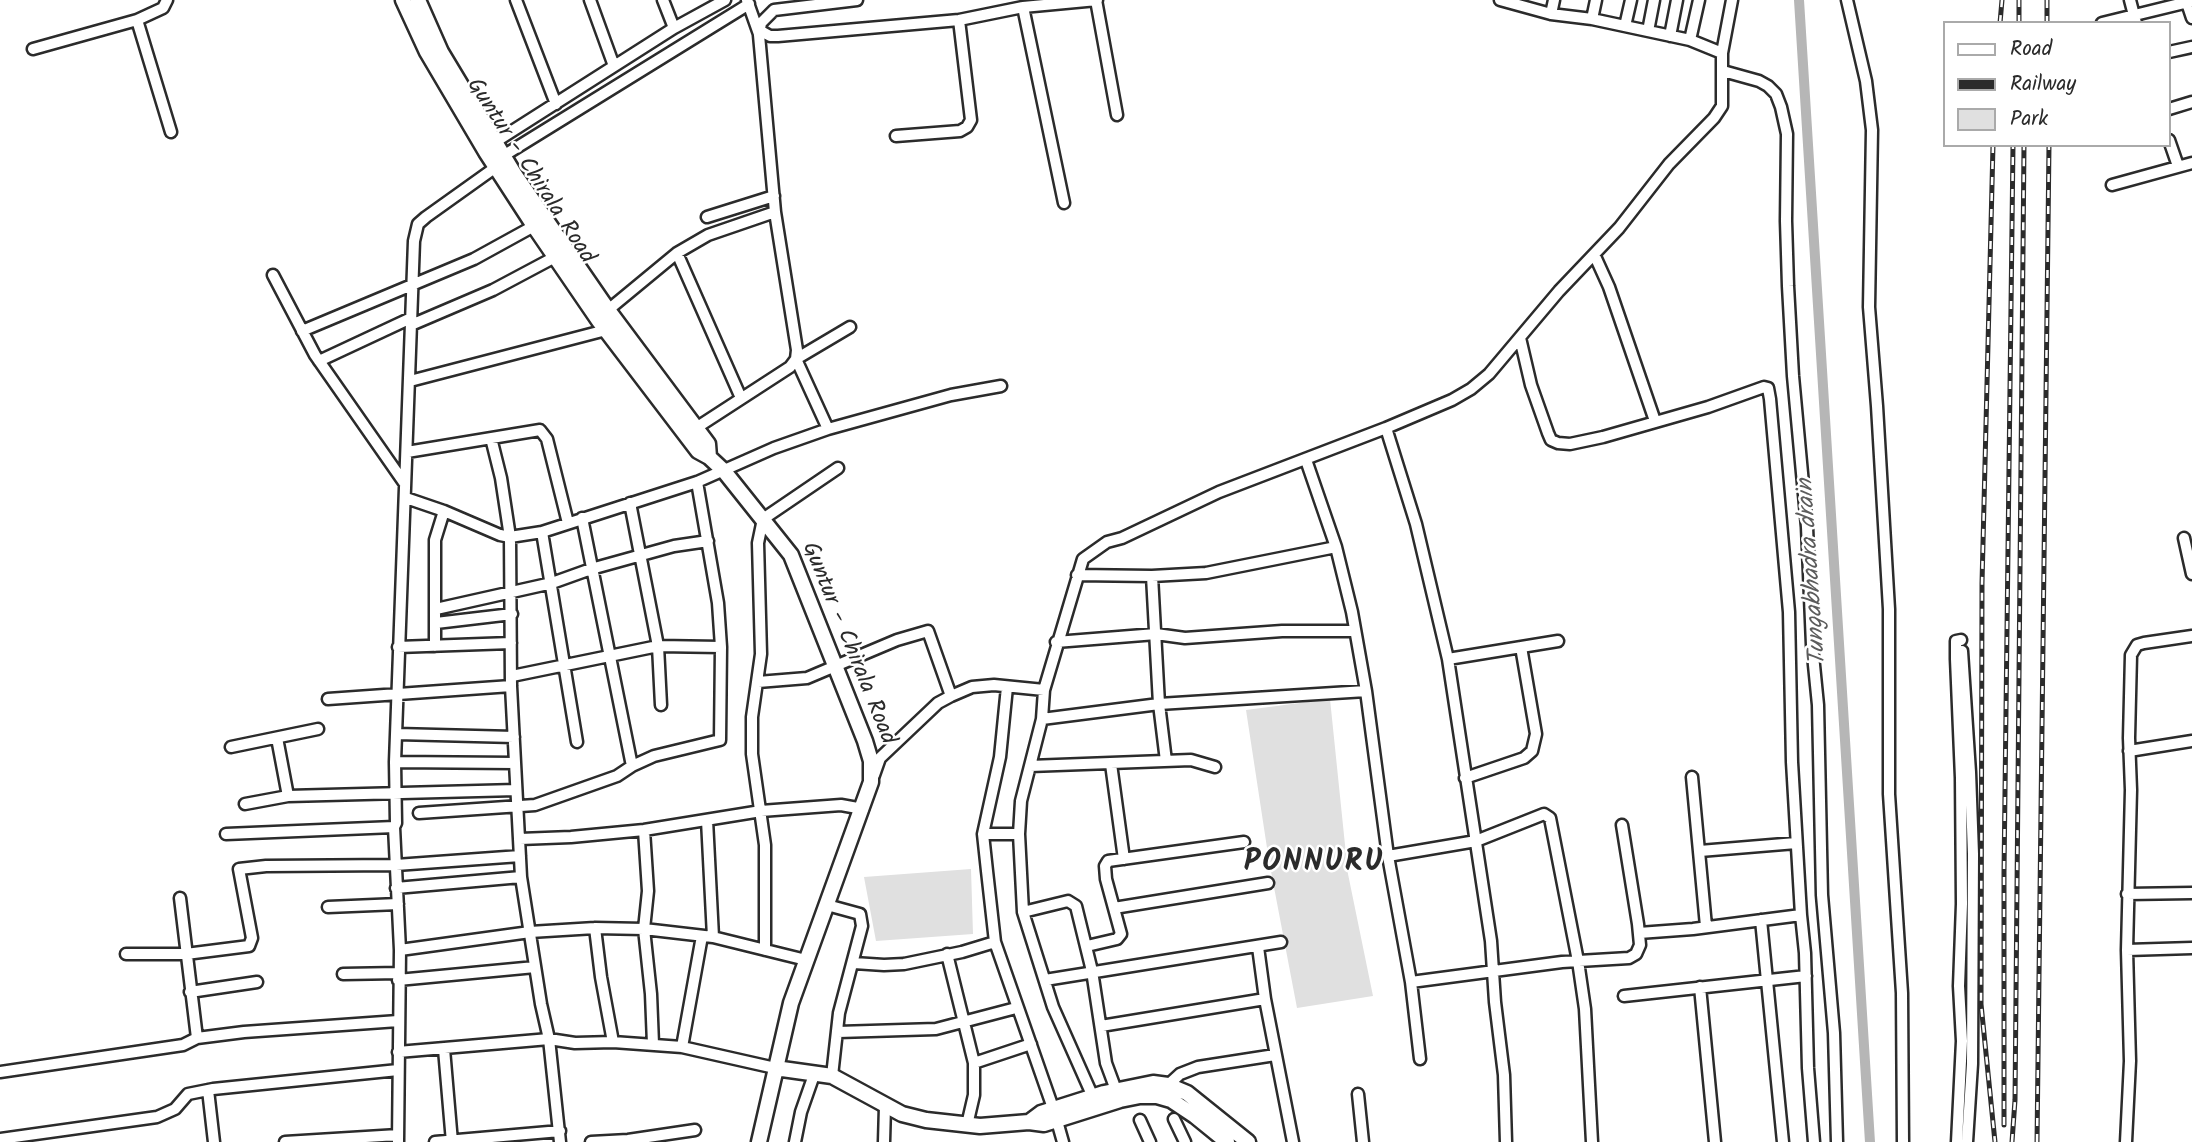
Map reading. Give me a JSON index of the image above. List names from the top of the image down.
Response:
{
  "streets": {
    "main road": ["Guntur - Chirala Road"]
  },
  "districts": ["PONNURU"],
  "water": ["Tungabhadra drain"],
  "legend": ["Road", "Railway", "Park"]
}
